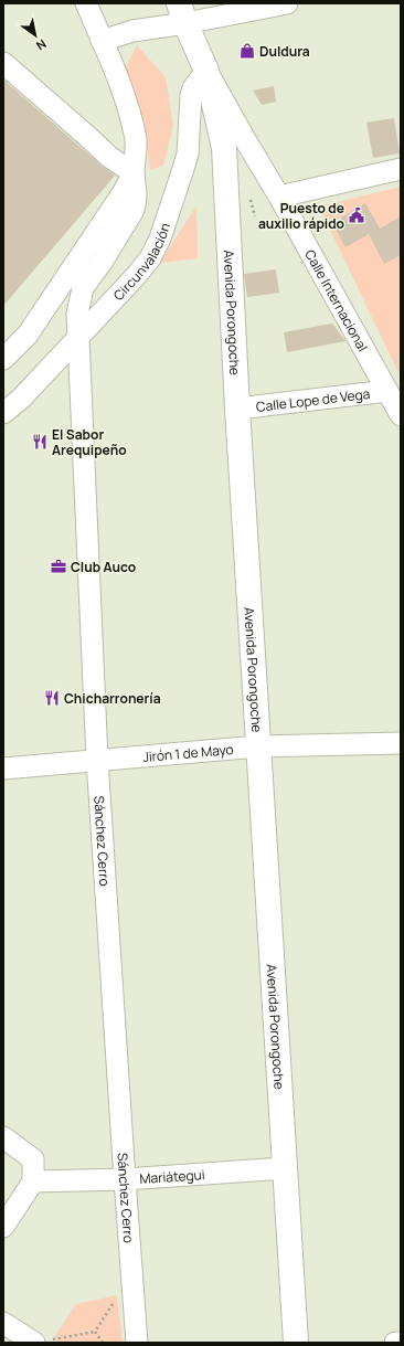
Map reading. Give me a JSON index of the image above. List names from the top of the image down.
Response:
{
  "streets": {
    "main road": ["Avenida Porongoche"],
    "street": [
      "Circunvalación",
      "Calle Internacional",
      "Calle Lope de Vega",
      "Jirón 1 de Mayo",
      "Sánchez Cerro",
      "Mariátegui"
    ]
  },
  "crossings": [
    ["Circunvalación", "Calle Internacional"],
    ["Circunvalación", "Avenida Porongoche"],
    ["Circunvalación", "Sánchez Cerro"],
    ["Calle Internacional", "Avenida Porongoche"],
    ["Calle Internacional", "Calle Lope de Vega"],
    ["Avenida Porongoche", "Calle Lope de Vega"],
    ["Avenida Porongoche", "Jirón 1 de Mayo"],
    ["Avenida Porongoche", "Mariátegui"],
    ["Jirón 1 de Mayo", "Sánchez Cerro"],
    ["Sánchez Cerro", "Mariátegui"]
  ],
  "places": {
    "shop": ["Duldura"],
    "public building": ["Puesto de auxilio rápido"],
    "restaurant": ["El Sabor Arequipeño", "Chicharronería"],
    "office": ["Club Auco"]
  },
  "north": "bottom right"
}
